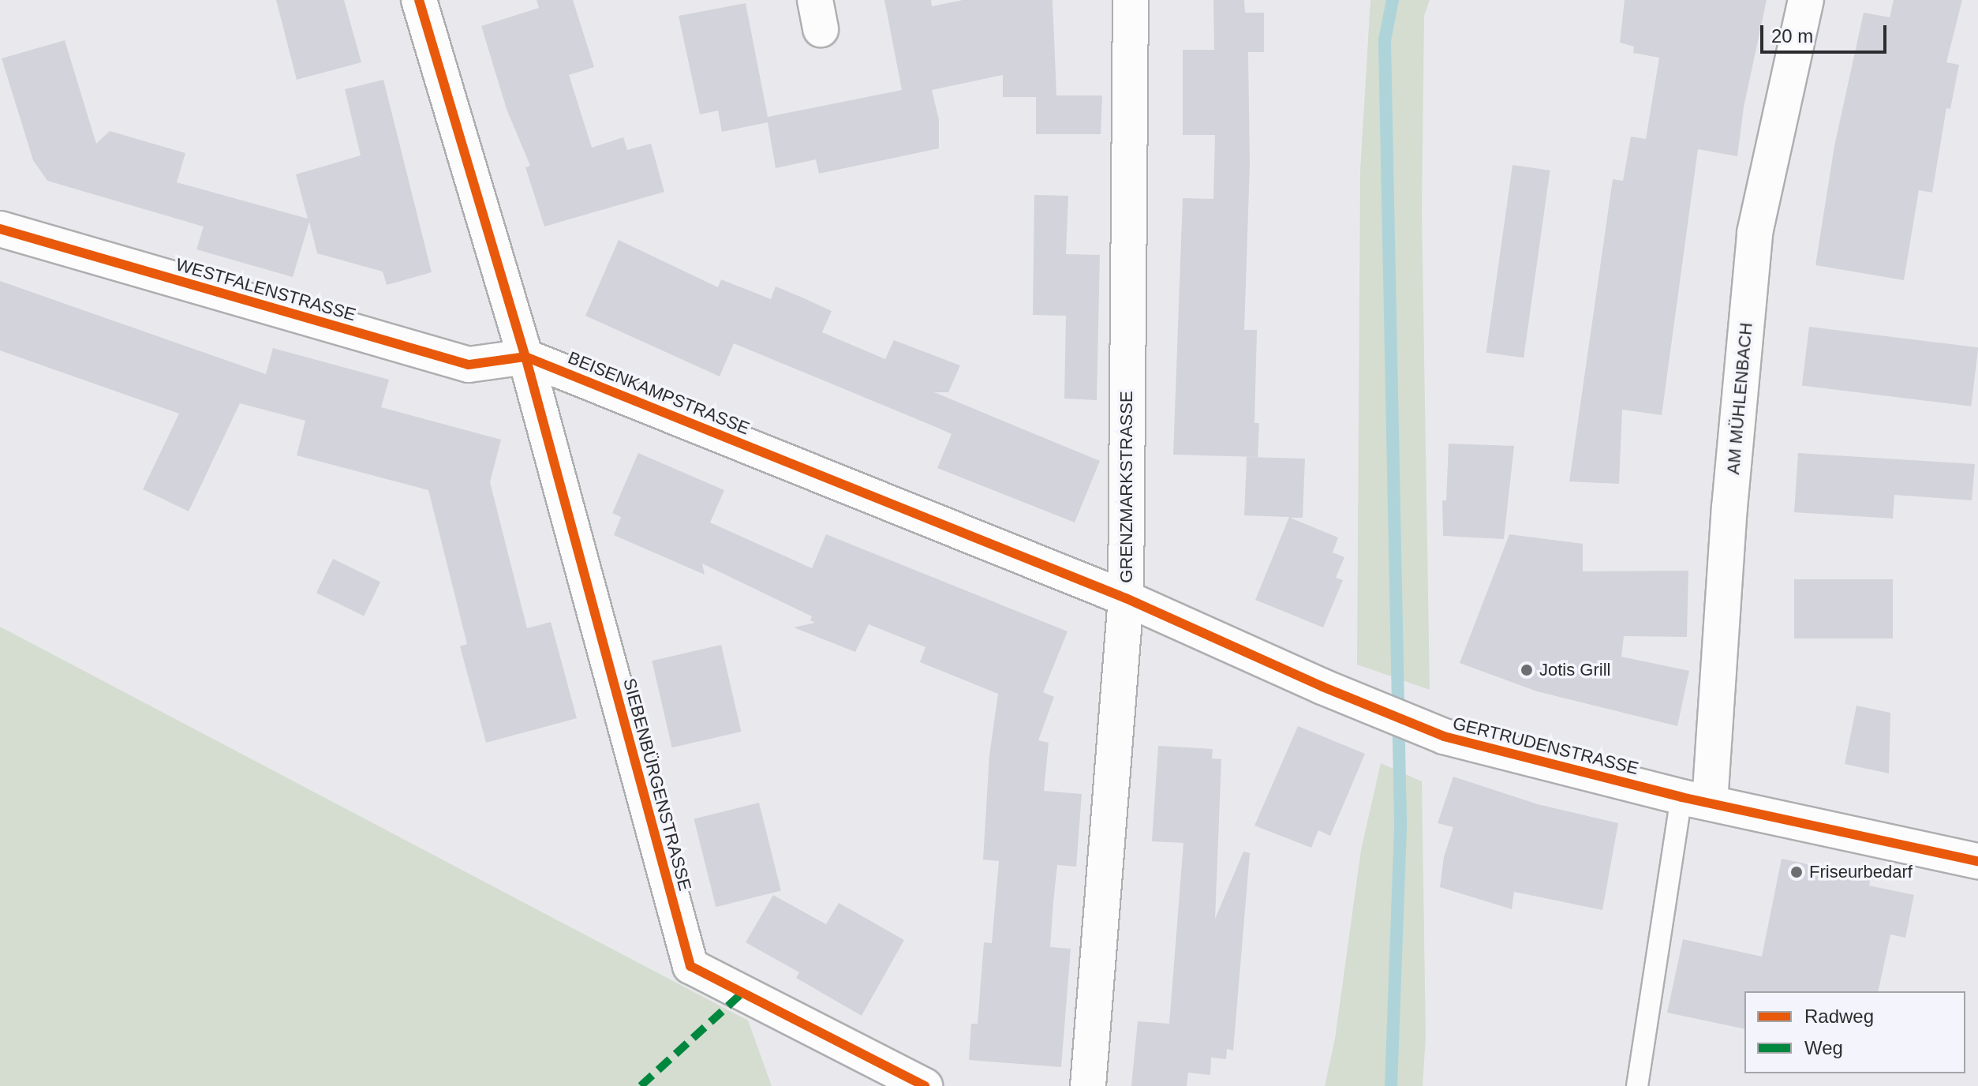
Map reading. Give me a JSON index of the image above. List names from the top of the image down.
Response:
{
  "streets": {
    "street": [
      "WESTFALENSTRASSE",
      "BEISENKAMPSTRASSE",
      "AM MÜHLENBACH",
      "GRENZMARKSTRASSE",
      "GERTRUDENSTRASSE",
      "SIEBENBÜRGENSTRASSE"
    ]
  },
  "crossings": [
    ["WESTFALENSTRASSE", "BEISENKAMPSTRASSE"],
    ["WESTFALENSTRASSE", "SIEBENBÜRGENSTRASSE"],
    ["BEISENKAMPSTRASSE", "GRENZMARKSTRASSE"],
    ["BEISENKAMPSTRASSE", "GERTRUDENSTRASSE"],
    ["BEISENKAMPSTRASSE", "SIEBENBÜRGENSTRASSE"],
    ["AM MÜHLENBACH", "GERTRUDENSTRASSE"],
    ["GRENZMARKSTRASSE", "GERTRUDENSTRASSE"]
  ],
  "places": ["Jotis Grill", "Friseurbedarf"],
  "legend": ["Radweg", "Weg"],
  "scale_bar": "20 m"
}
